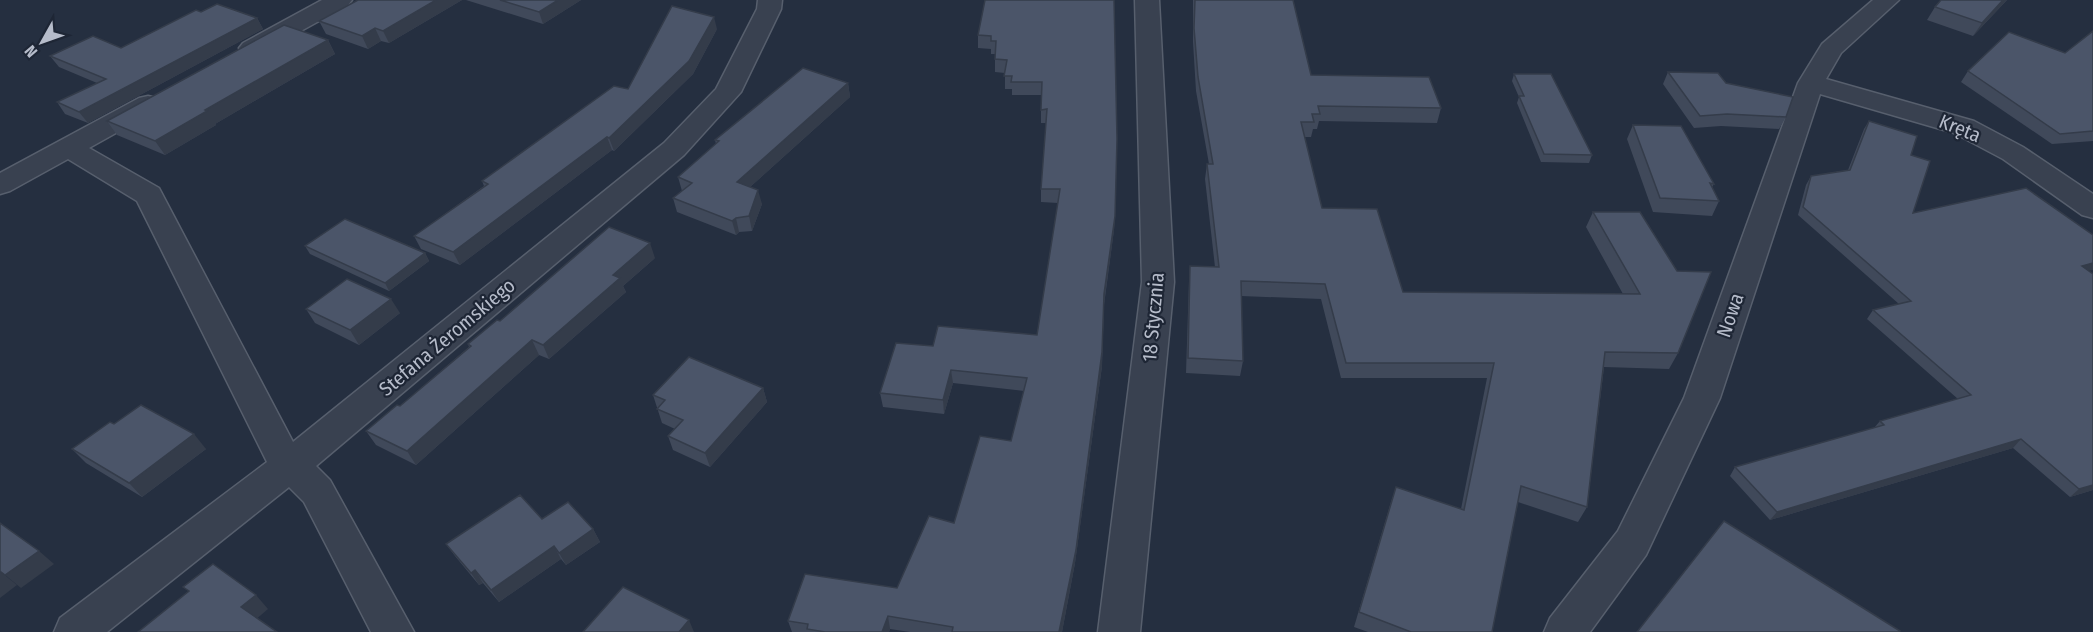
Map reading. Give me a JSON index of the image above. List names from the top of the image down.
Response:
{
  "streets": {
    "street": [
      "Kręta",
      "Nowa",
      "18 Stycznia",
      "Stefana Żeromskiego"
    ]
  },
  "crossings": [
    ["Kręta", "Nowa"]
  ],
  "north": "bottom left"
}
